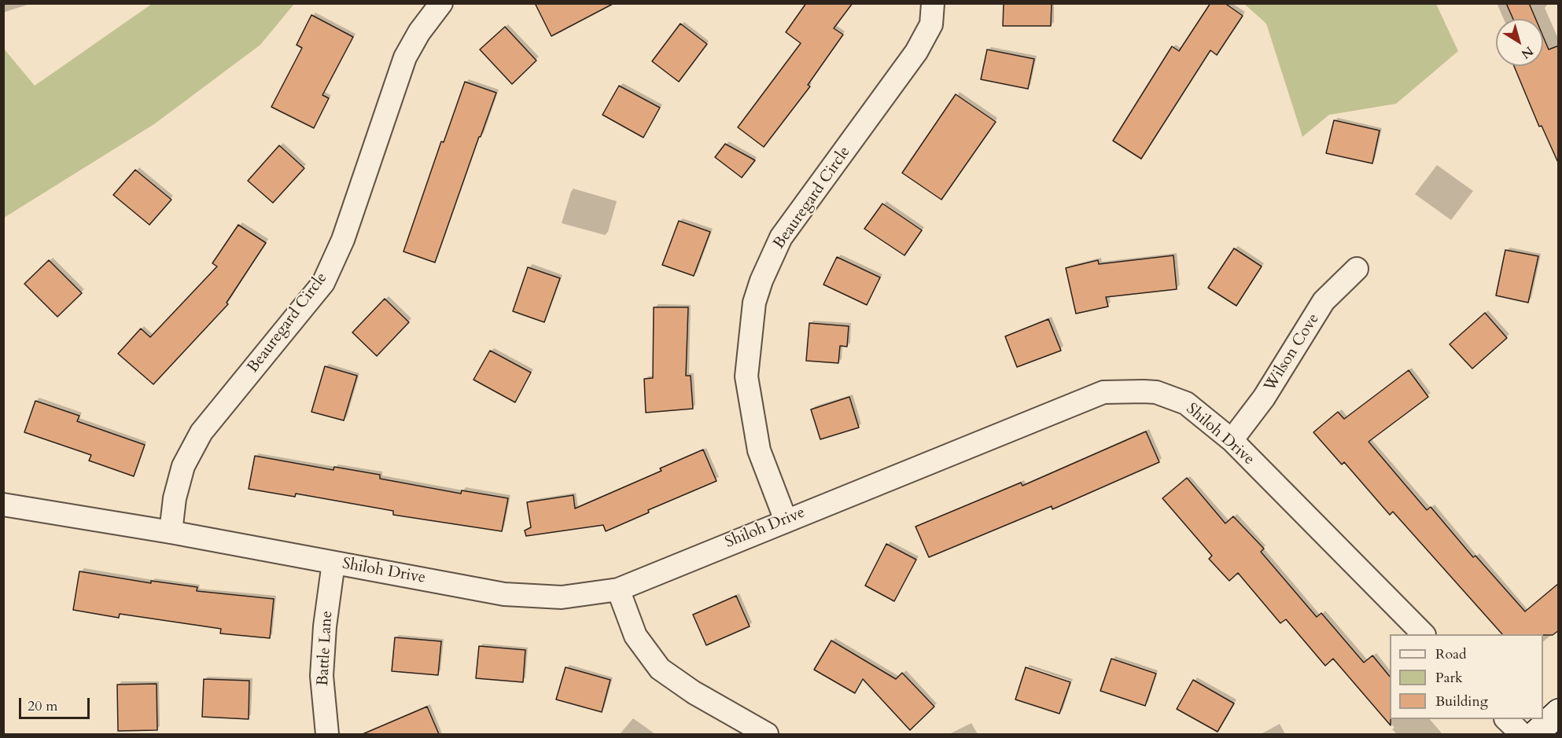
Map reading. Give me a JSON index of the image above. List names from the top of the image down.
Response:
{
  "streets": {
    "street": [
      "Beauregard Circle",
      "Wilson Cove",
      "Shiloh Drive",
      "Battle Lane"
    ]
  },
  "crossings": [
    ["Beauregard Circle", "Shiloh Drive"],
    ["Wilson Cove", "Shiloh Drive"],
    ["Shiloh Drive", "Battle Lane"]
  ],
  "legend": ["Road", "Park", "Building"],
  "scale_bar": "20 m",
  "north": "bottom right"
}
